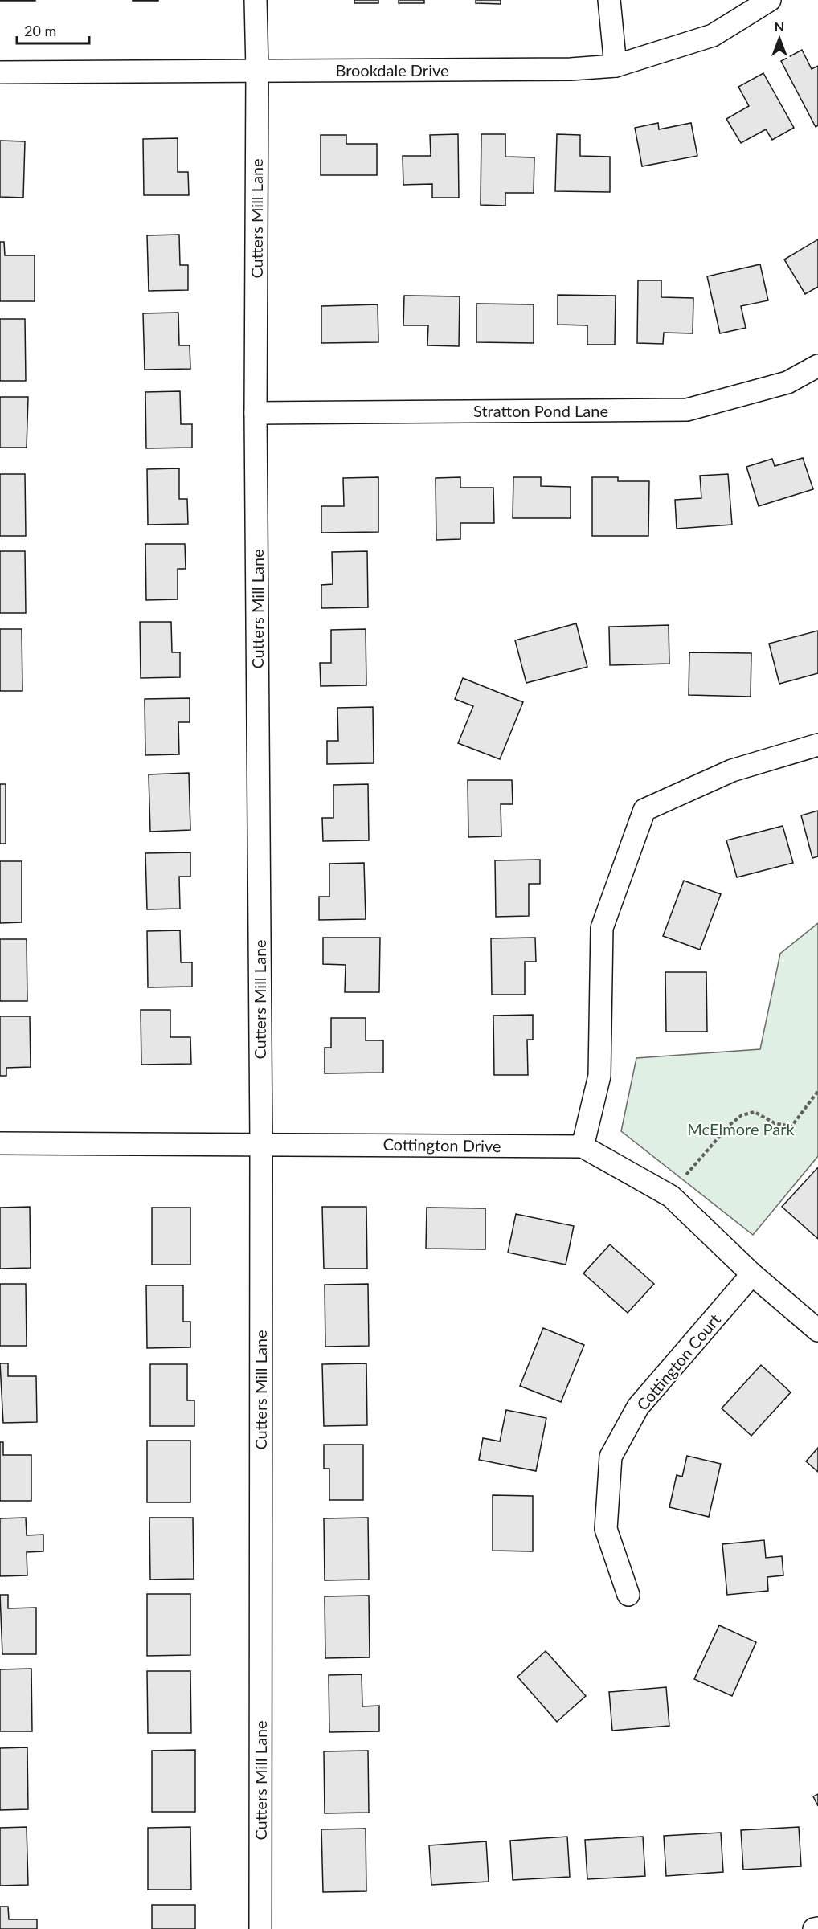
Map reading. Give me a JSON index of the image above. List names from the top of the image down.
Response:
{
  "streets": {
    "street": [
      "Brookdale Drive",
      "Cutters Mill Lane",
      "Stratton Pond Lane",
      "Cottington Drive",
      "Cottington Court"
    ]
  },
  "crossings": [
    ["Brookdale Drive", "Cutters Mill Lane"],
    ["Cutters Mill Lane", "Stratton Pond Lane"],
    ["Cutters Mill Lane", "Cottington Drive"],
    ["Cottington Drive", "Cottington Court"]
  ],
  "parks": ["McElmore Park"],
  "scale_bar": "20 m",
  "north": "top"
}
